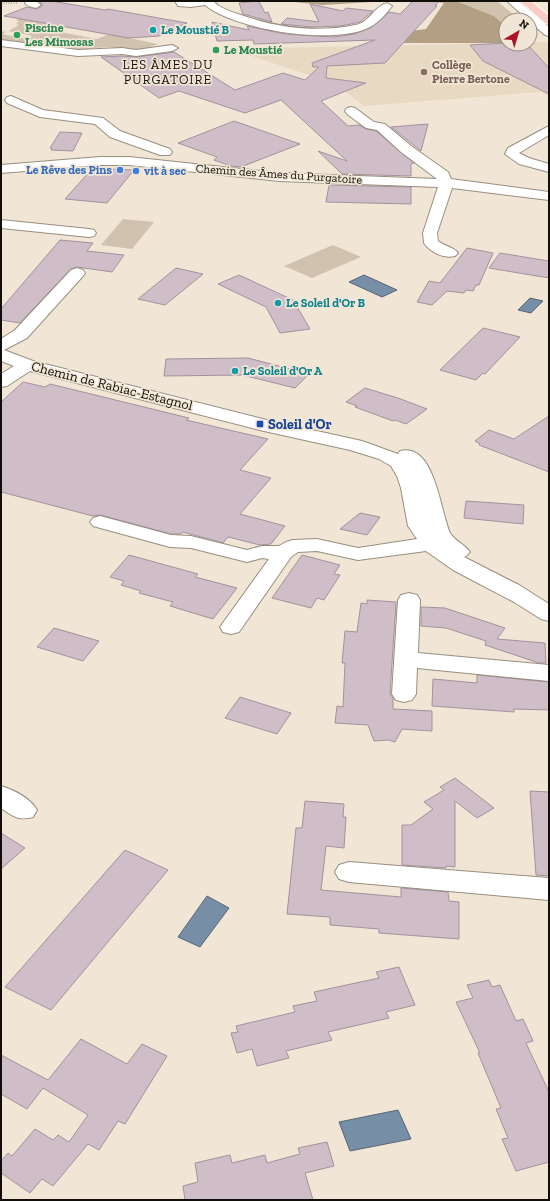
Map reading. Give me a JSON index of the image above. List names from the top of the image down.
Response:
{
  "streets": {
    "street": ["Chemin des Âmes du Purgatoire", "Chemin de Rabiac-Estagnol"]
  },
  "districts": ["LES ÂMES DU PURGATOIRE"],
  "places": {
    "other": [
      "Le Moustié B",
      "Piscine Les Mimosas",
      "Le Moustié",
      "Collège Pierre Bertone",
      "Le Rêve des Pins",
      "vit à sec",
      "Le Soleil d'Or B",
      "Le Soleil d'Or A"
    ],
    "transit": ["Soleil d'Or"]
  },
  "north": "top right"
}
